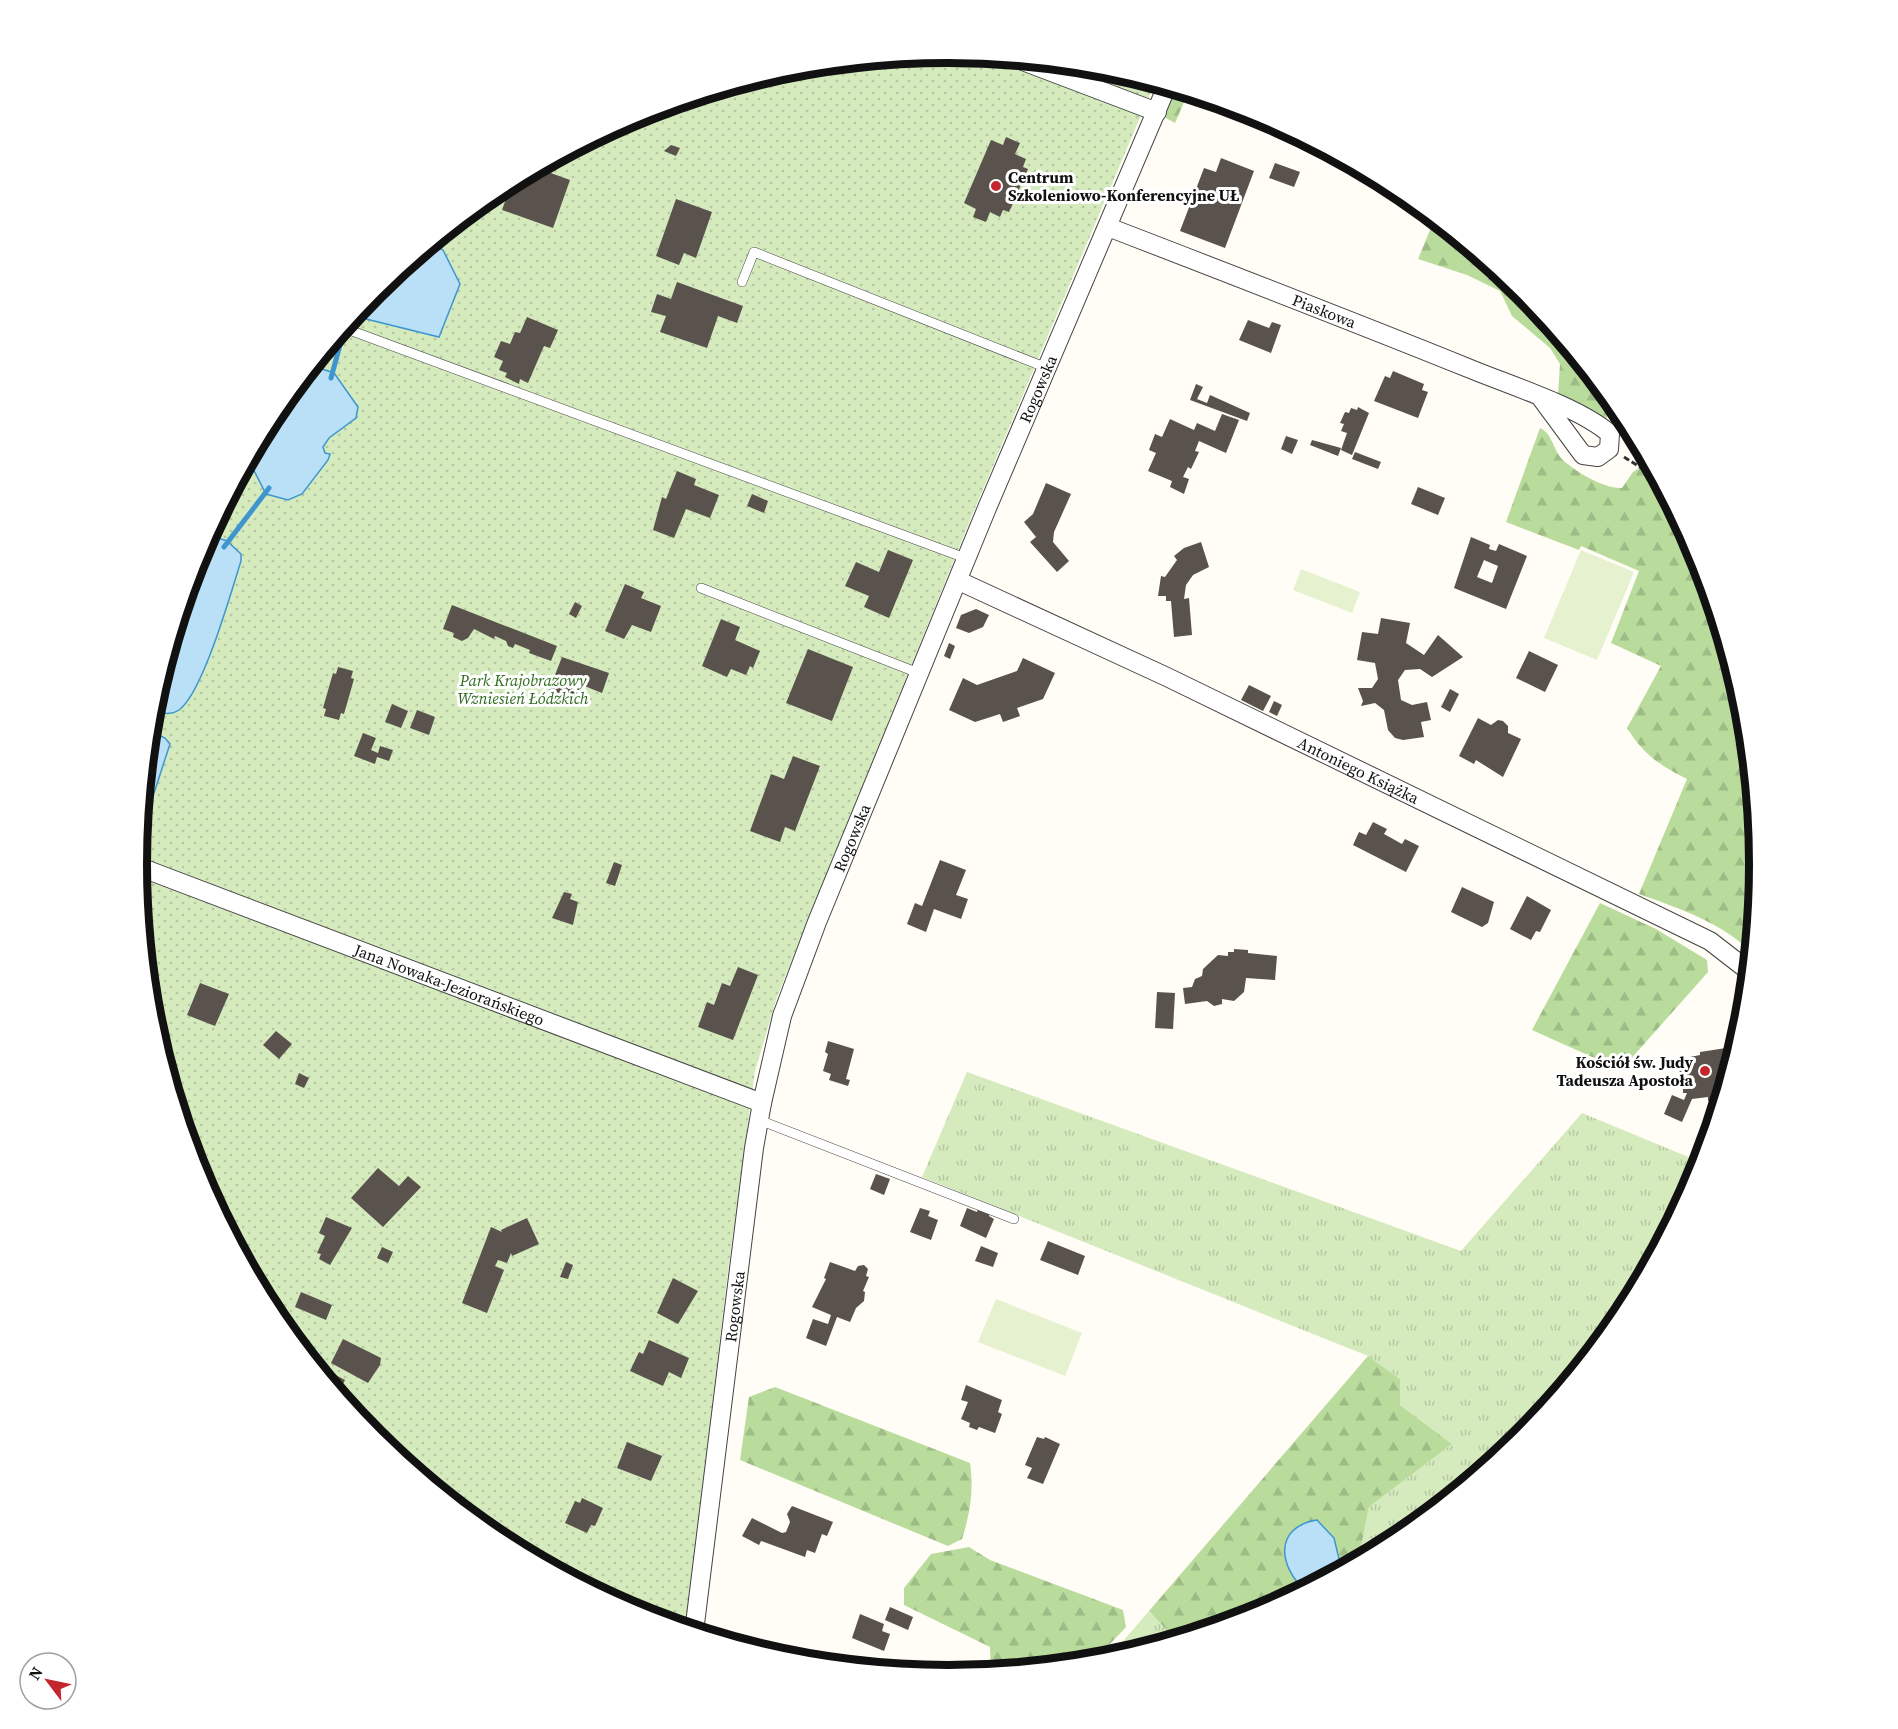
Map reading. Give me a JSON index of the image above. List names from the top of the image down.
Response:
{
  "streets": {
    "street": [
      "Piaskowa",
      "Rogowska",
      "Antoniego Książka",
      "Jana Nowaka-Jeziorańskiego"
    ]
  },
  "crossings": [
    ["Piaskowa", "Rogowska"],
    ["Rogowska", "Antoniego Książka"],
    ["Rogowska", "Jana Nowaka-Jeziorańskiego"]
  ],
  "parks": ["Park Krajobrazowy Wzniesień Łódzkich"],
  "places": ["Centrum Szkoleniowo-Konferencyjne UŁ", "Kościół św. Judy Tadeusza Apostoła"],
  "north": "top left"
}
